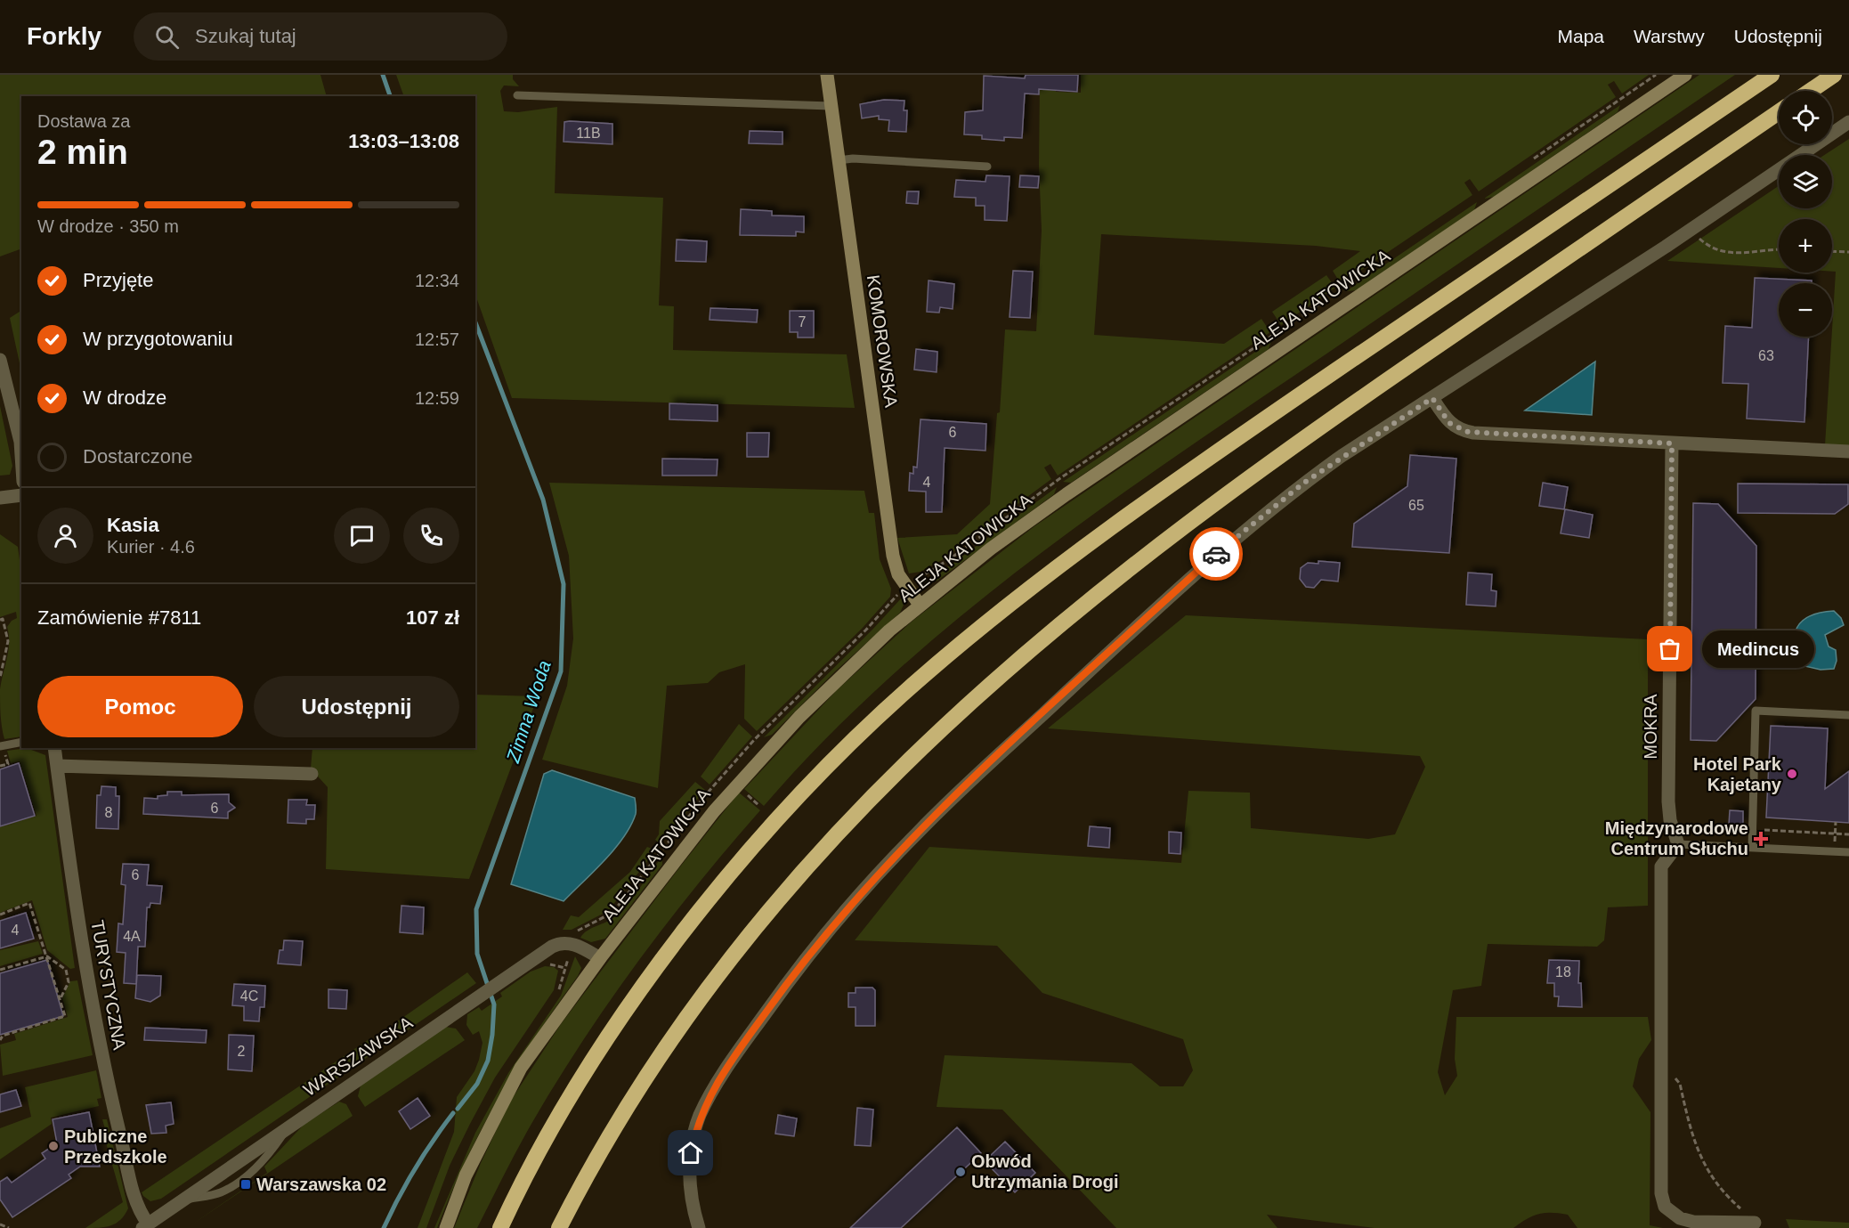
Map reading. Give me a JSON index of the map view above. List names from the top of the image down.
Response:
{
  "streets": {
    "street": [
      "ALEJA KATOWICKA",
      "KOMOROWSKA",
      "MOKRA",
      "TURYSTYCZNA",
      "WARSZAWSKA"
    ]
  },
  "crossings": [
    ["ALEJA KATOWICKA", "KOMOROWSKA"],
    ["ALEJA KATOWICKA", "WARSZAWSKA"],
    ["TURYSTYCZNA", "WARSZAWSKA"]
  ],
  "water": ["Zimna Woda"],
  "places": {
    "other": [
      "Medincus",
      "Hotel Park Kajetany",
      "Publiczne Przedszkole",
      "Obwód Utrzymania Drogi"
    ],
    "health": ["Międzynarodowe Centrum Słuchu"],
    "transit": ["Warszawska 02"]
  },
  "house_numbers": [
    "11B",
    "7",
    "63",
    "6",
    "4",
    "65",
    "6",
    "8",
    "6",
    "4",
    "4A",
    "18",
    "4C",
    "2"
  ],
  "page": {
    "header": "Forkly",
    "search": "Szukaj tutaj",
    "nav": ["Mapa", "Warstwy", "Udostępnij"],
    "map_buttons": ["+", "−"],
    "heading": ["2 min", "Dostawa za", "13:03–13:08"],
    "panel": [
      "Kasia",
      "Kurier · 4.6",
      "Zamówienie #7811",
      "107 zł"
    ],
    "bar": "W drodze · 350 m",
    "list": [
      ["Przyjęte", "12:34"],
      ["W przygotowaniu", "12:57"],
      ["W drodze", "12:59"],
      "Dostarczone"
    ],
    "bubble": "Medincus",
    "buttons": ["Pomoc", "Udostępnij"]
  }
}
